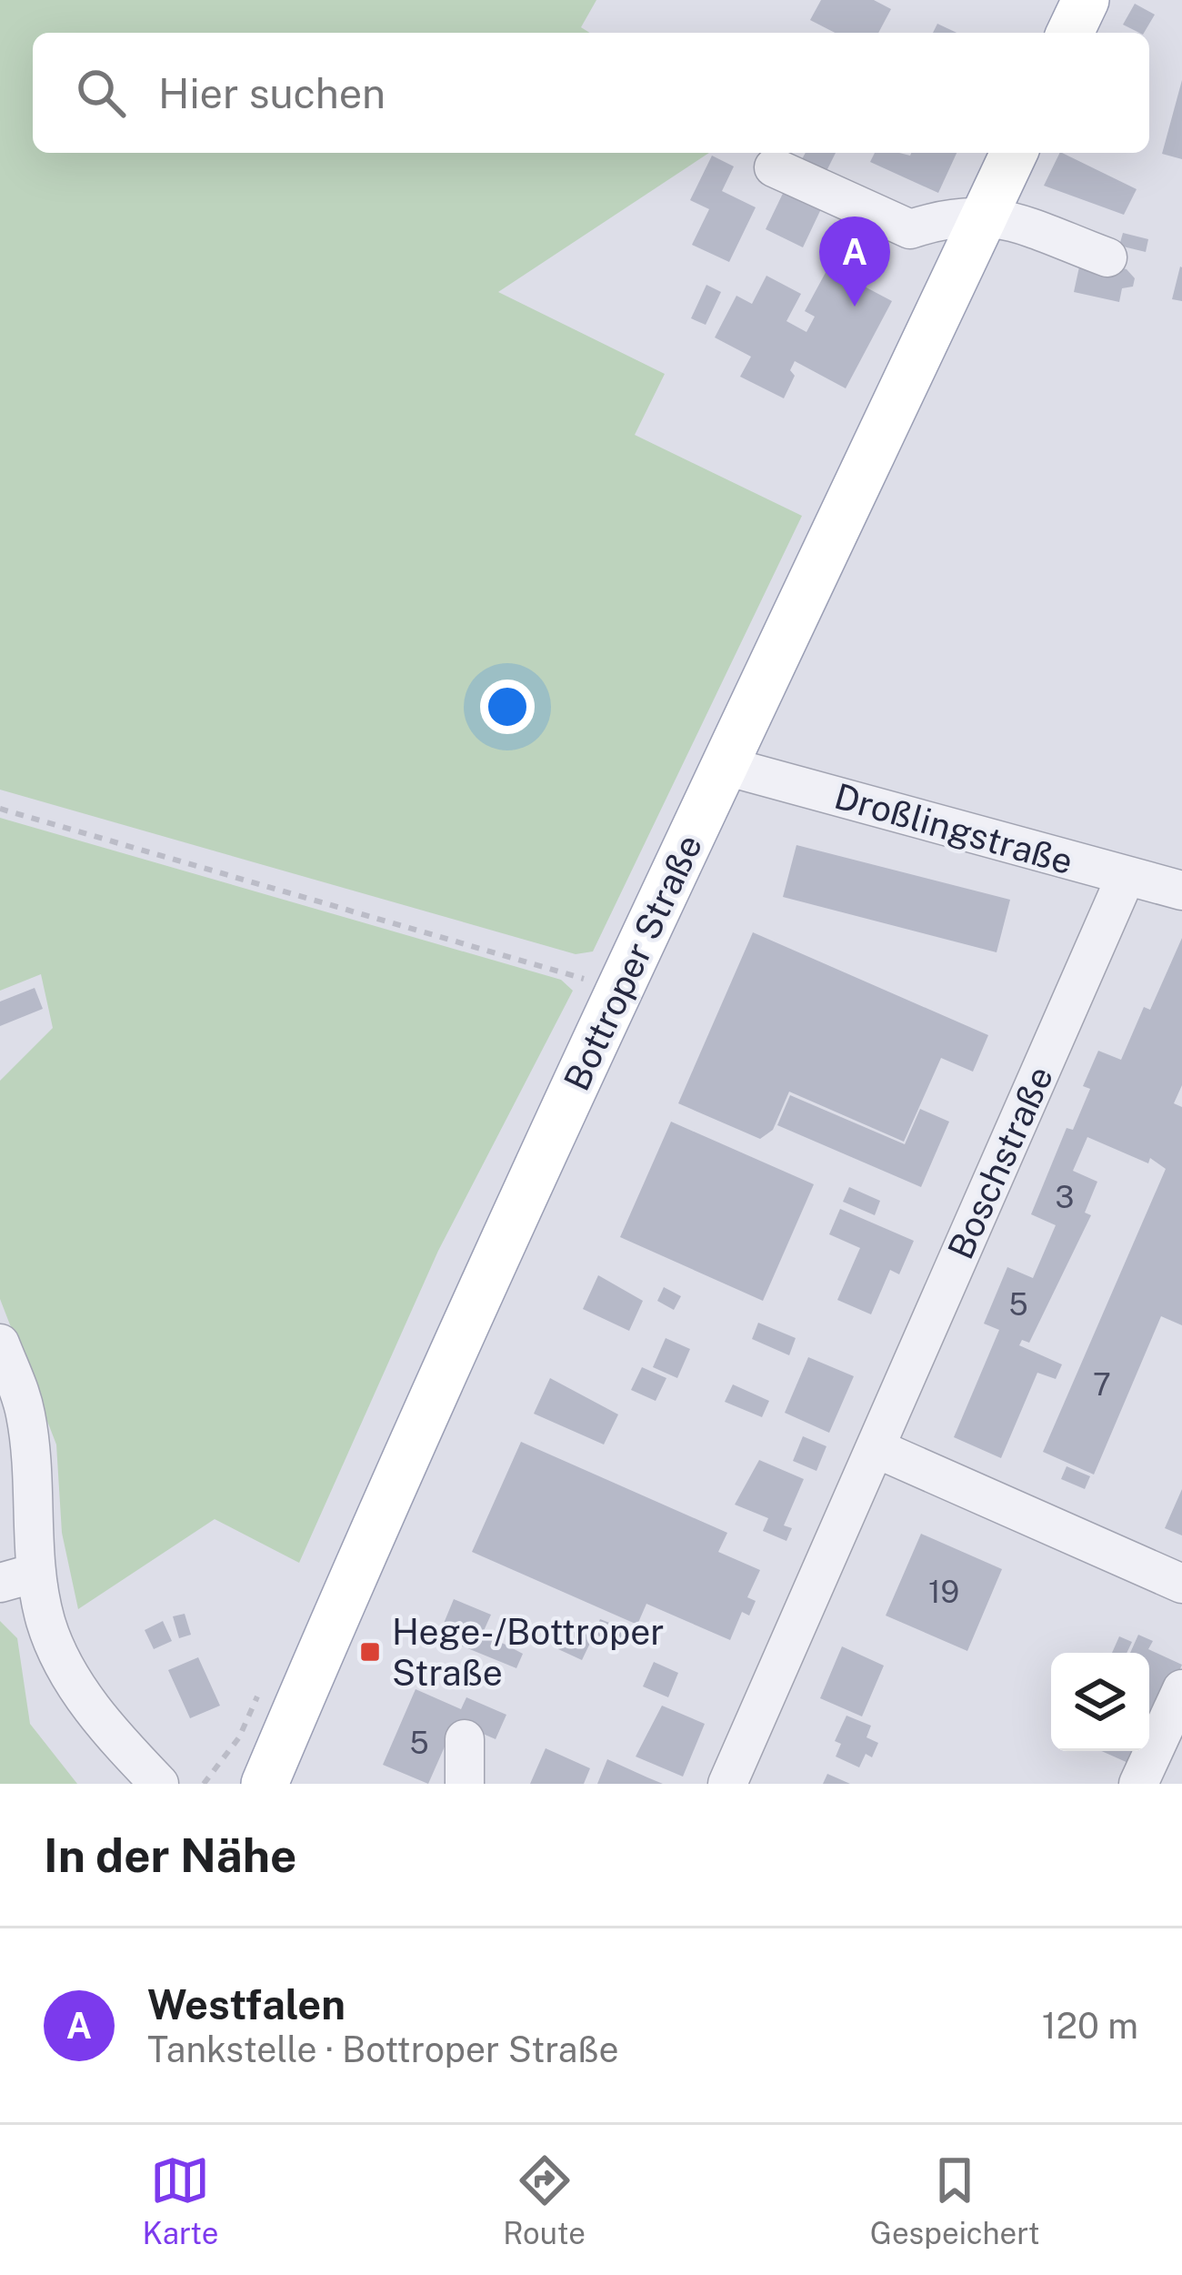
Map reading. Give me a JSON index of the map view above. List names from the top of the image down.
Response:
{
  "streets": {
    "main road": ["Bottroper Straße"],
    "street": ["Droßlingstraße", "Boschstraße"]
  },
  "crossings": [
    ["Droßlingstraße", "Bottroper Straße"],
    ["Droßlingstraße", "Boschstraße"]
  ],
  "places": {
    "transit": ["Hege-/Bottroper Straße"]
  },
  "house_numbers": [
    "3",
    "5",
    "7",
    "19",
    "5"
  ],
  "page": {
    "search": "Hier suchen",
    "pins": "A",
    "heading": "In der Nähe",
    "list": [
      {
        "mark": "A",
        "name": "Westfalen",
        "note": "Tankstelle · Bottroper Straße",
        "value": "120 m"
      }
    ],
    "nav": ["Karte", "Route", "Gespeichert"]
  }
}
